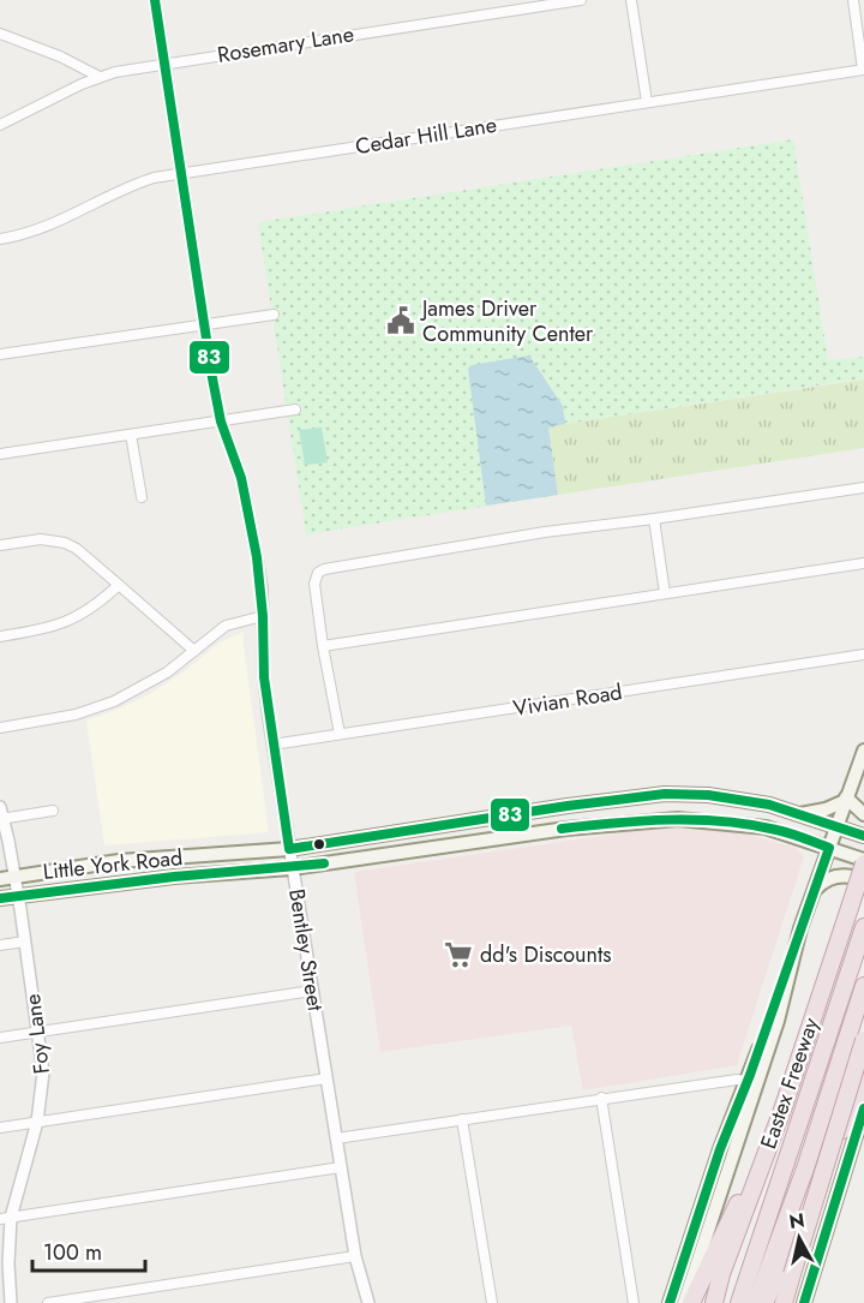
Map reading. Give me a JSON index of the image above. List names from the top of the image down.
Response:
{
  "streets": {
    "highway": ["Eastex Freeway"],
    "main road": ["Little York Road"],
    "street": [
      "Rosemary Lane",
      "Cedar Hill Lane",
      "Vivian Road",
      "Bentley Street",
      "Foy Lane"
    ]
  },
  "crossings": [
    ["Rosemary Lane", "Bentley Street"],
    ["Cedar Hill Lane", "Bentley Street"],
    ["Vivian Road", "Bentley Street"],
    ["Little York Road", "Bentley Street"],
    ["Little York Road", "Foy Lane"],
    ["Little York Road", "Eastex Freeway"]
  ],
  "places": {
    "public building": ["James Driver Community Center"],
    "supermarket": ["dd's Discounts"]
  },
  "lines": ["transit line 83"],
  "scale_bar": "100 m",
  "north": "top"
}
